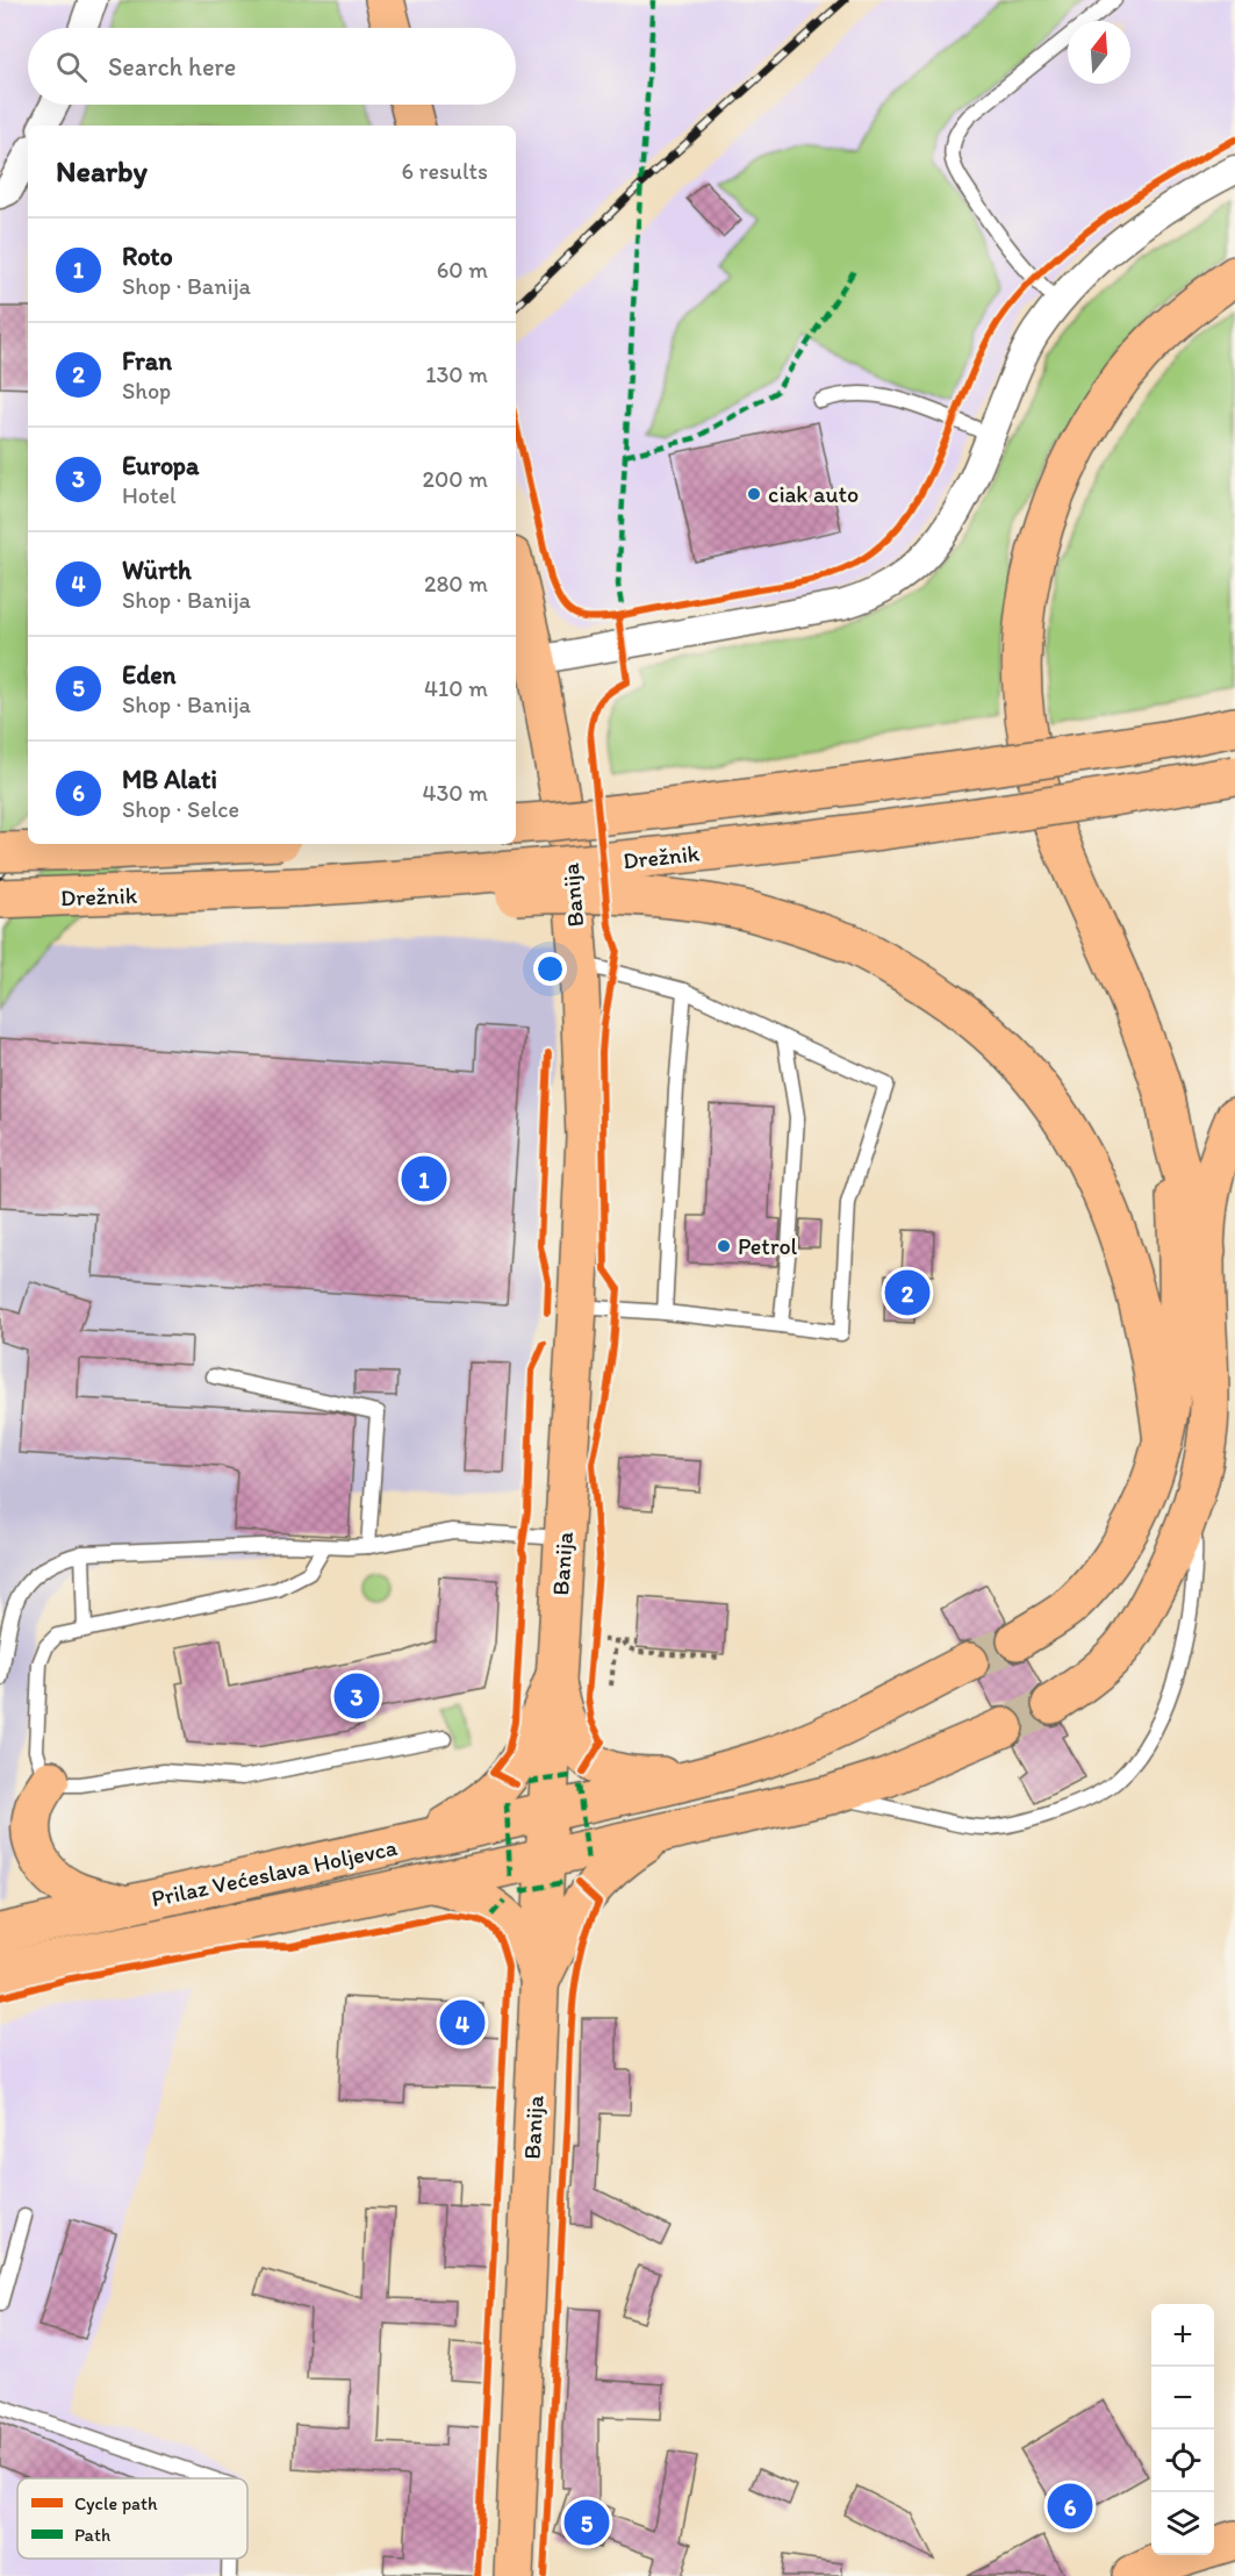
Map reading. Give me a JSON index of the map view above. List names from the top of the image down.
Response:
{
  "streets": {
    "main road": ["Drežnik", "Banija", "Prilaz Većeslava Holjevca"]
  },
  "crossings": [
    ["Banija", "Prilaz Većeslava Holjevca"]
  ],
  "places": ["ciak auto", "Petrol"],
  "legend": ["Cycle path", "Path"],
  "north": "top",
  "page": {
    "search": "Search here",
    "heading": ["Nearby", "6 results"],
    "list": [
      {
        "mark": "1",
        "name": "Roto",
        "note": "Shop · Banija",
        "value": "60 m"
      },
      {
        "mark": "2",
        "name": "Fran",
        "note": "Shop",
        "value": "130 m"
      },
      {
        "mark": "3",
        "name": "Europa",
        "note": "Hotel",
        "value": "200 m"
      },
      {
        "mark": "4",
        "name": "Würth",
        "note": "Shop · Banija",
        "value": "280 m"
      },
      {
        "mark": "5",
        "name": "Eden",
        "note": "Shop · Banija",
        "value": "410 m"
      },
      {
        "mark": "6",
        "name": "MB Alati",
        "note": "Shop · Selce",
        "value": "430 m"
      }
    ],
    "pins": [
      "1",
      "2",
      "3",
      "4",
      "6",
      "5"
    ],
    "map_buttons": ["+", "−"]
  }
}
